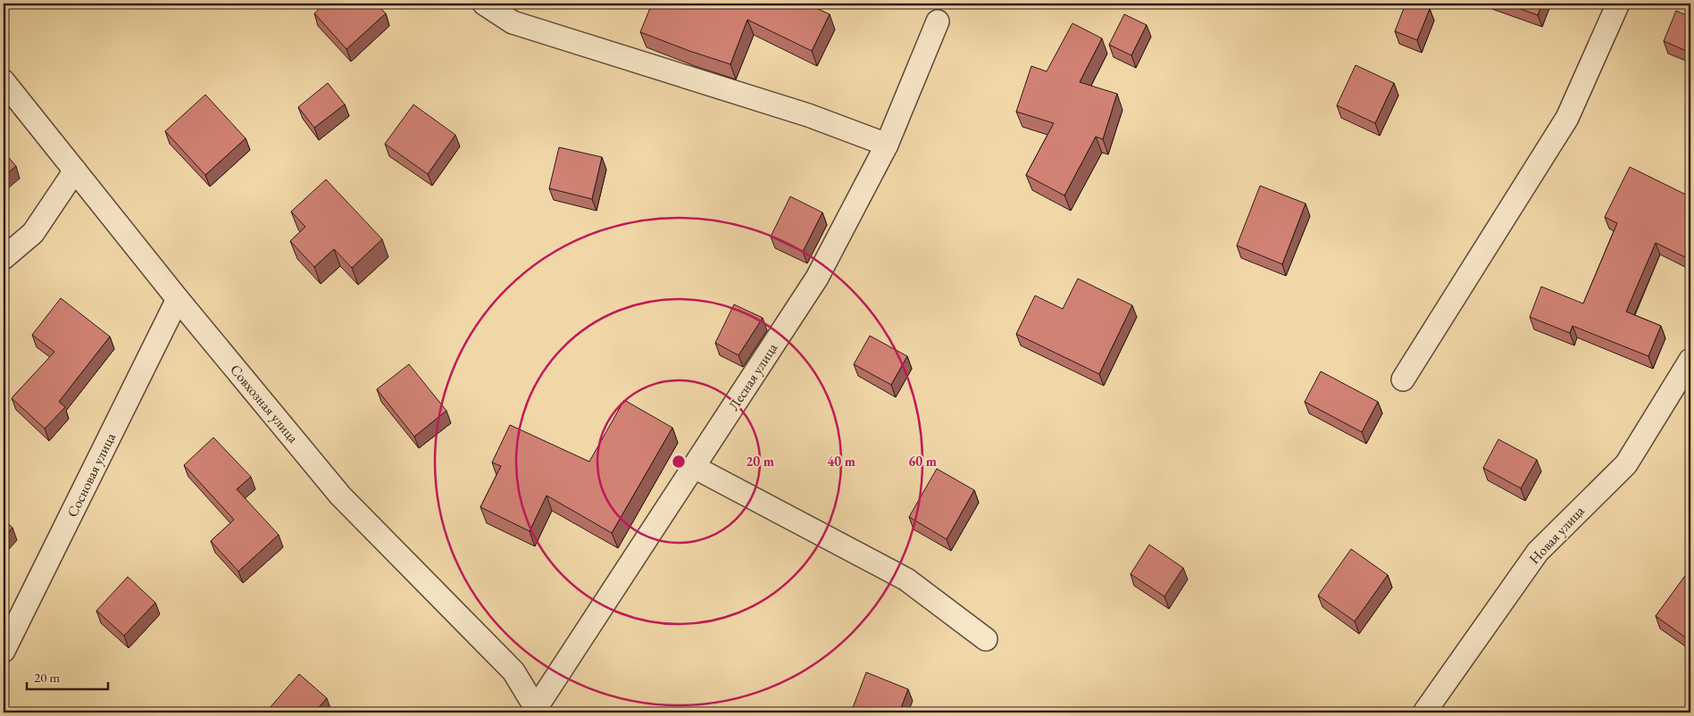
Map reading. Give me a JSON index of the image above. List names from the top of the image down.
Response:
{
  "streets": {
    "street": [
      "Лесная улица",
      "Совхозная улица",
      "Сосновая улица",
      "Новая улица"
    ]
  },
  "crossings": [
    ["Лесная улица", "Совхозная улица"],
    ["Совхозная улица", "Сосновая улица"]
  ],
  "scale_bar": "20 m",
  "rings": ["20 m", "40 m", "60 m"]
}
